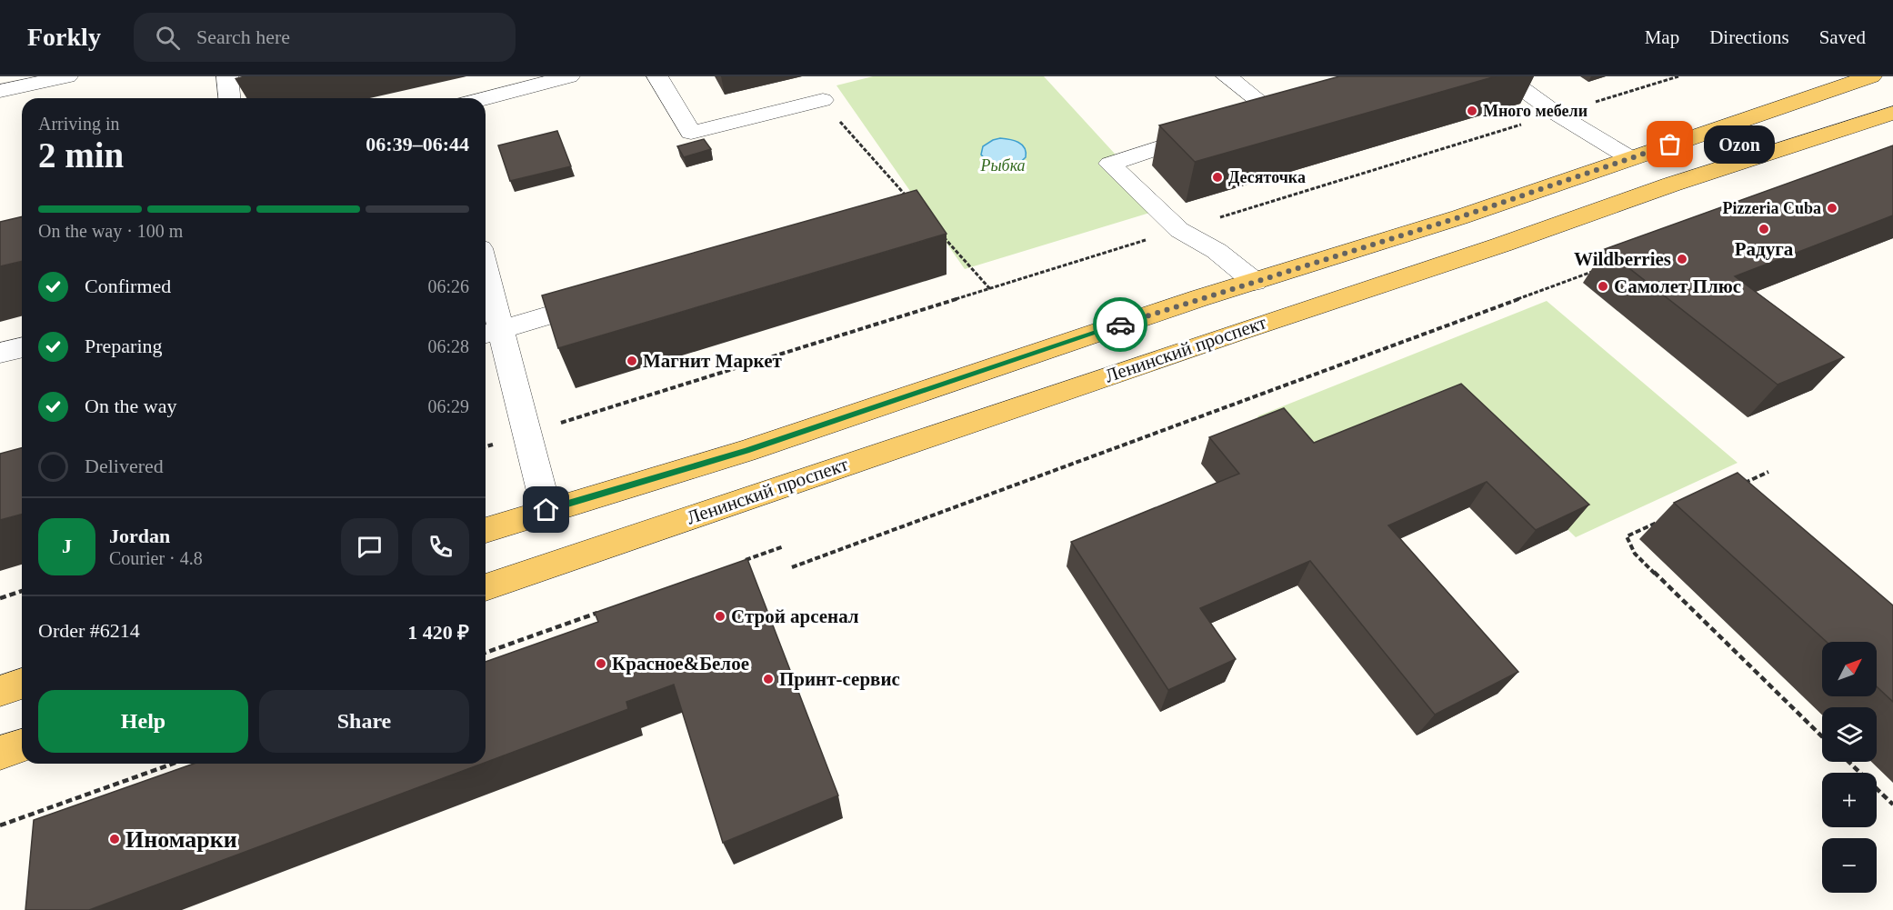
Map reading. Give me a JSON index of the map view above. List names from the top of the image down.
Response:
{
  "streets": {
    "main road": ["Ленинский проспект"]
  },
  "parks": ["Рыбка"],
  "places": [
    "Много мебели",
    "Ozon",
    "Десяточка",
    "Pizzeria Cuba",
    "Радуга",
    "Wildberries",
    "Самолет Плюс",
    "Магнит Маркет",
    "Строй арсенал",
    "Красное&Белое",
    "Принт-сервис",
    "Иномарки"
  ],
  "north": "top right",
  "page": {
    "header": "Forkly",
    "search": "Search here",
    "nav": ["Map", "Directions", "Saved"],
    "heading": ["2 min", "Arriving in", "06:39–06:44"],
    "panel": [
      "Jordan",
      "Courier · 4.8",
      "Order #6214",
      "1 420 ₽"
    ],
    "bubble": "Ozon",
    "bar": "On the way · 100 m",
    "list": [
      ["Confirmed", "06:26"],
      ["Preparing", "06:28"],
      ["On the way", "06:29"],
      "Delivered"
    ],
    "round": "J",
    "map_buttons": ["+", "−"],
    "buttons": ["Help", "Share"]
  }
}
